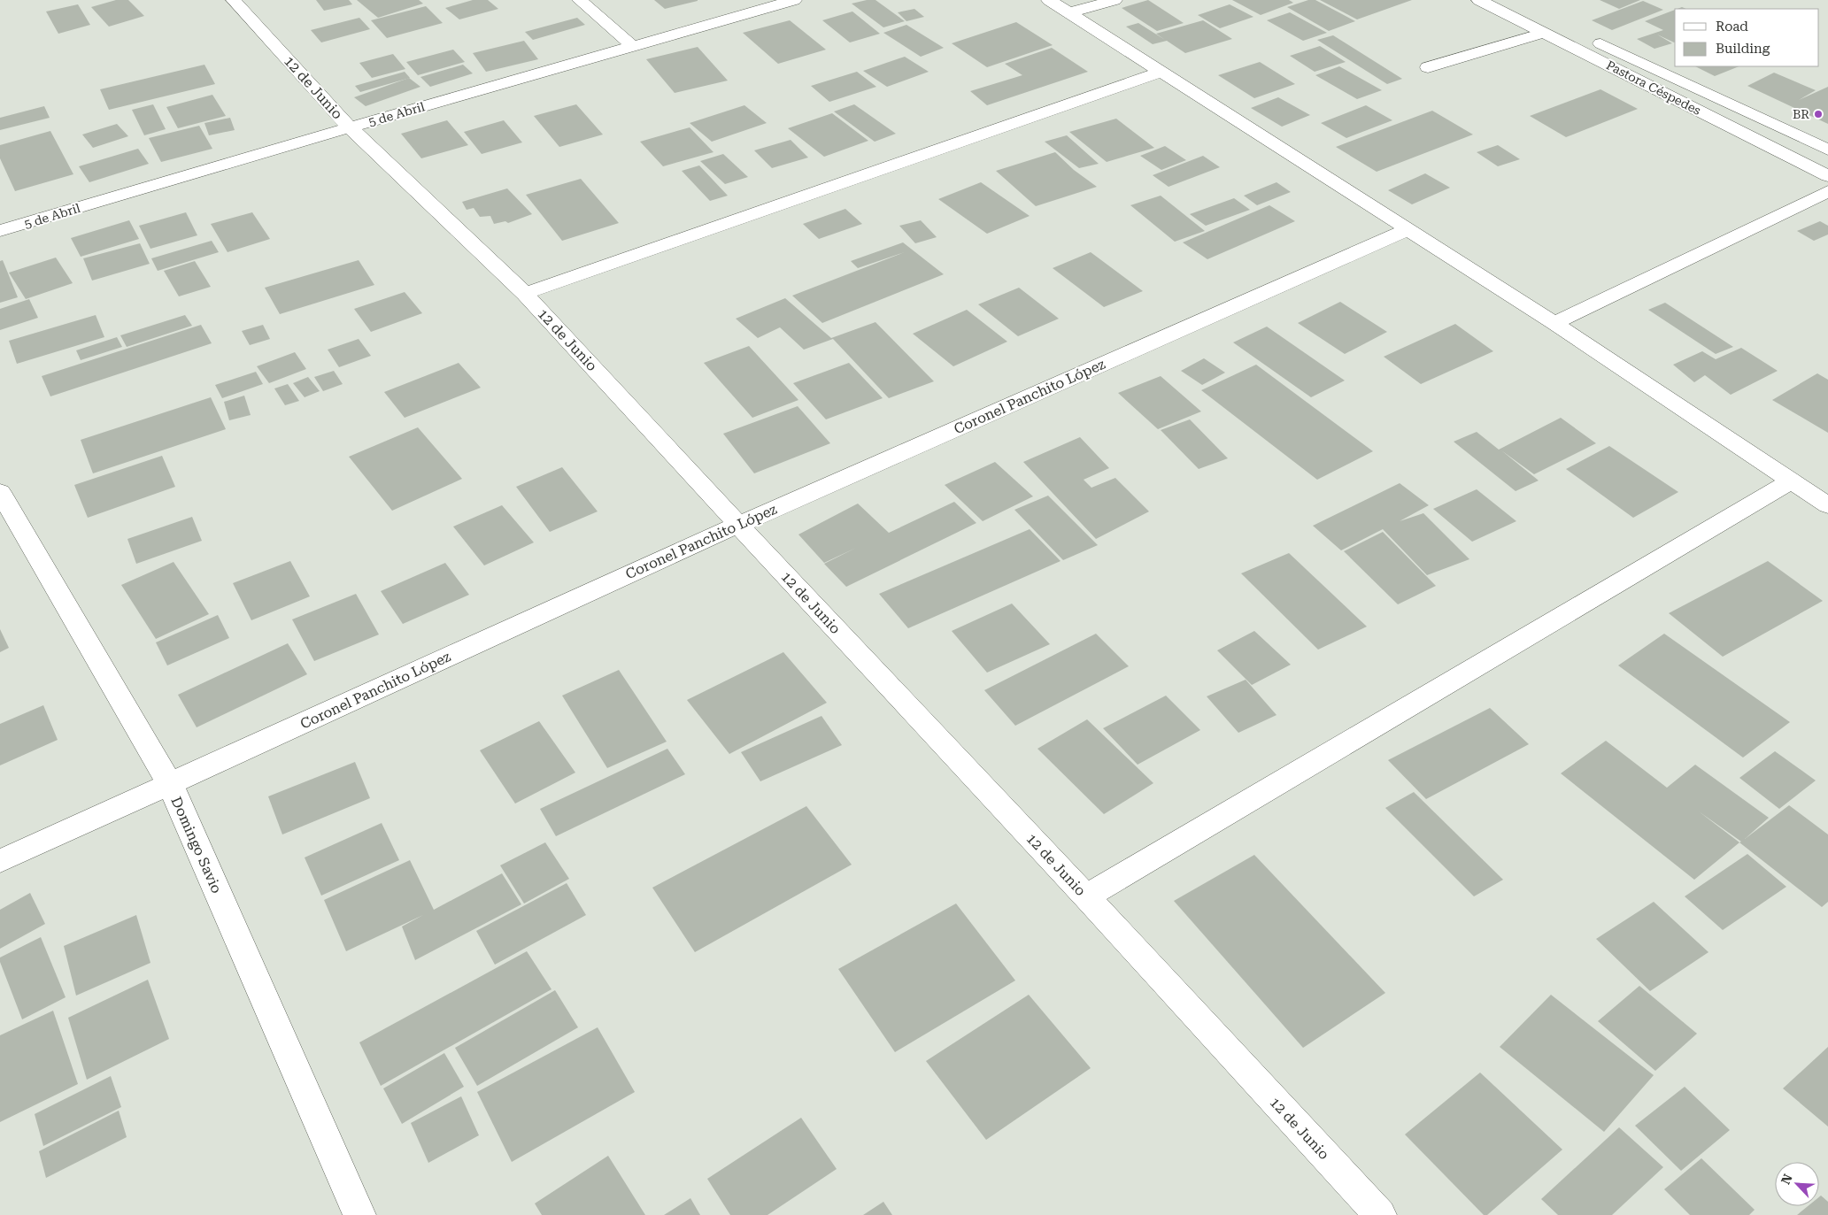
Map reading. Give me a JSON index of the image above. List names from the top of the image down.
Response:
{
  "streets": {
    "street": [
      "12 de Junio",
      "Pastora Céspedes",
      "5 de Abril",
      "Coronel Panchito López",
      "Domingo Savio"
    ]
  },
  "crossings": [
    ["12 de Junio", "5 de Abril"],
    ["12 de Junio", "Coronel Panchito López"],
    ["Coronel Panchito López", "Domingo Savio"]
  ],
  "places": ["BR"],
  "legend": ["Road", "Building"],
  "north": "top left"
}
